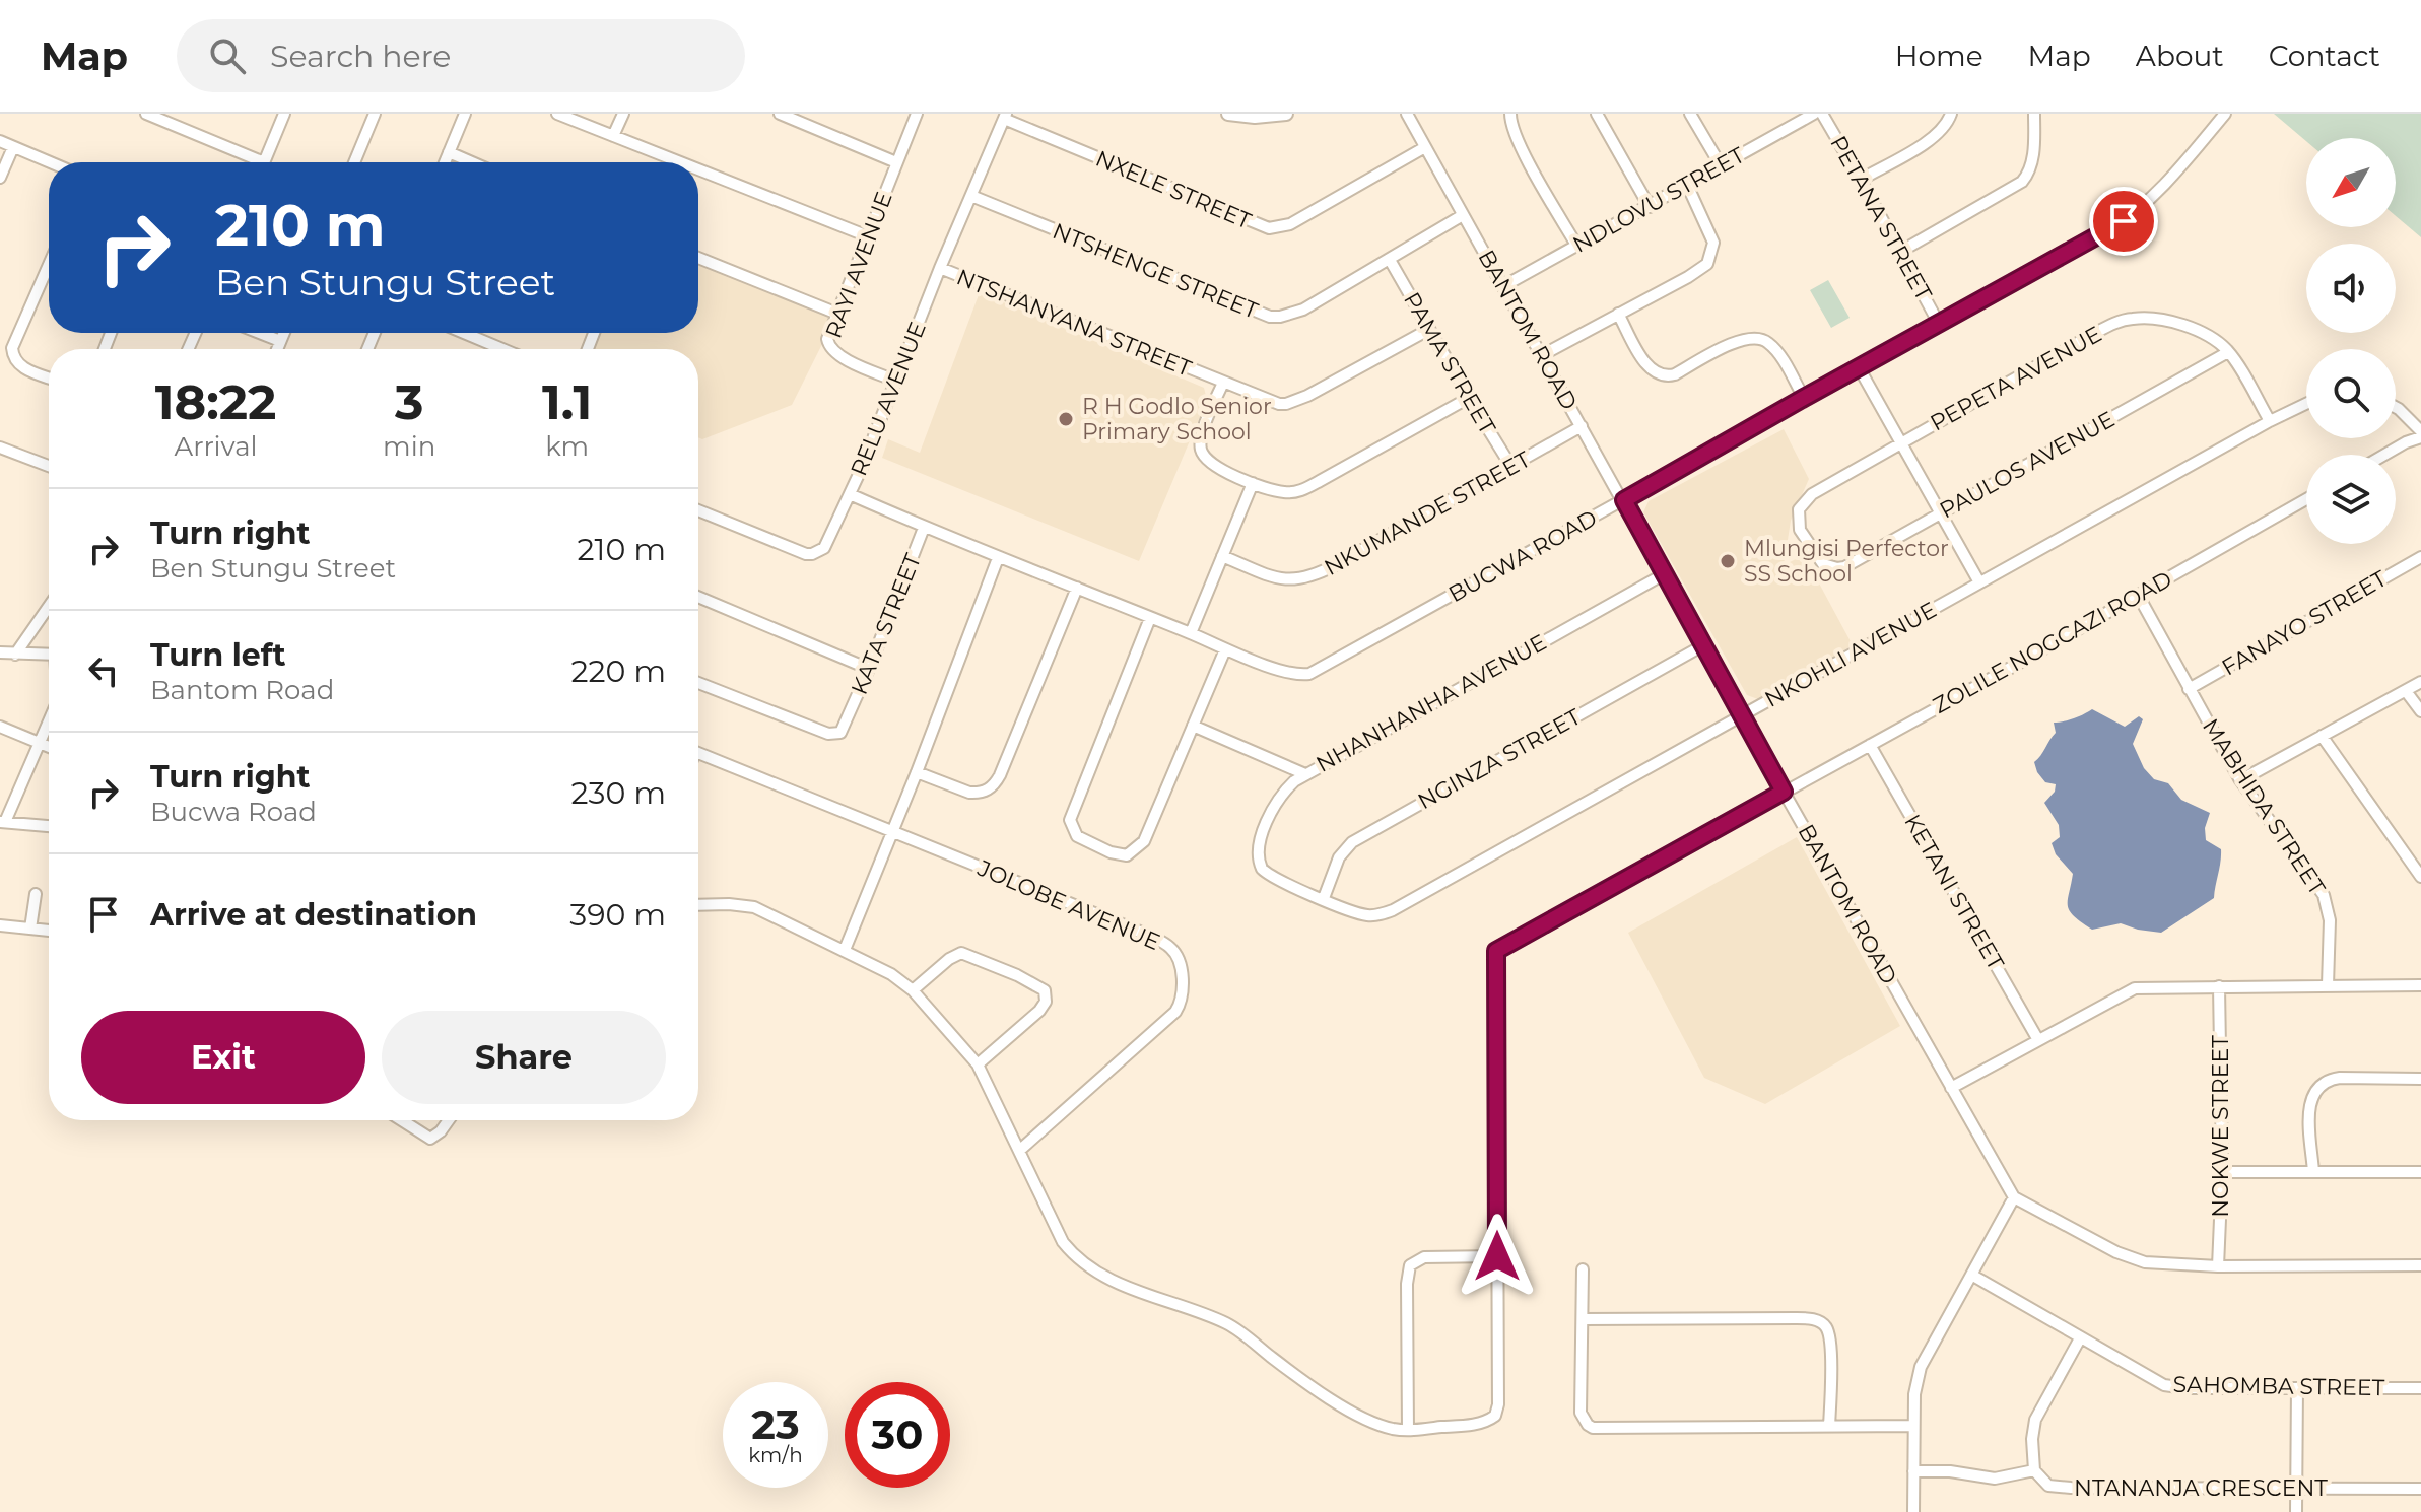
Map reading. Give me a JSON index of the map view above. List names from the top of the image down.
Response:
{
  "streets": {
    "street": [
      "NXELE STREET",
      "NDLOVU STREET",
      "PETANA STREET",
      "RAYI AVENUE",
      "NTSHENGE STREET",
      "NTSHANYANA STREET",
      "BANTOM ROAD",
      "PAMA STREET",
      "PEPETA AVENUE",
      "RELU AVENUE",
      "PAULOS AVENUE",
      "NKUMANDE STREET",
      "BUCWA ROAD",
      "FANAYO STREET",
      "KATA STREET",
      "ZOLILE NOGCAZI ROAD",
      "NKOHLI AVENUE",
      "NHANHANHA AVENUE",
      "NGINZA STREET",
      "MABHIDA STREET",
      "KETANI STREET",
      "JOLOBE AVENUE",
      "NOKWE STREET",
      "SAHOMBA STREET",
      "NTANANJA CRESCENT"
    ]
  },
  "crossings": [
    ["NXELE STREET", "BANTOM ROAD"],
    ["NXELE STREET", "RELU AVENUE"],
    ["NDLOVU STREET", "BANTOM ROAD"],
    ["PETANA STREET", "BUCWA ROAD"],
    ["RAYI AVENUE", "RELU AVENUE"],
    ["NTSHENGE STREET", "BANTOM ROAD"],
    ["NTSHENGE STREET", "PAMA STREET"],
    ["NTSHENGE STREET", "RELU AVENUE"],
    ["NTSHANYANA STREET", "PAMA STREET"],
    ["NTSHANYANA STREET", "RELU AVENUE"],
    ["BANTOM ROAD", "NKUMANDE STREET"],
    ["BANTOM ROAD", "BUCWA ROAD"],
    ["BANTOM ROAD", "ZOLILE NOGCAZI ROAD"],
    ["BANTOM ROAD", "NKOHLI AVENUE"],
    ["BANTOM ROAD", "NHANHANHA AVENUE"],
    ["BANTOM ROAD", "NGINZA STREET"],
    ["PAMA STREET", "NKUMANDE STREET"],
    ["PEPETA AVENUE", "PAULOS AVENUE"],
    ["PEPETA AVENUE", "NKOHLI AVENUE"],
    ["RELU AVENUE", "BUCWA ROAD"],
    ["BUCWA ROAD", "KATA STREET"],
    ["FANAYO STREET", "MABHIDA STREET"],
    ["ZOLILE NOGCAZI ROAD", "MABHIDA STREET"],
    ["ZOLILE NOGCAZI ROAD", "KETANI STREET"],
    ["NKOHLI AVENUE", "NHANHANHA AVENUE"],
    ["NKOHLI AVENUE", "NGINZA STREET"]
  ],
  "places": ["R H Godlo Senior Primary School", "Mlungisi Perfector SS School"],
  "north": "bottom left",
  "page": {
    "header": "Map",
    "search": "Search here",
    "nav": [
      "Home",
      "Map",
      "About",
      "Contact"
    ],
    "turn": ["210 m", "Ben Stungu Street"],
    "eta": [
      "18:22",
      "Arrival",
      "3",
      "min",
      "1.1",
      "km"
    ],
    "list": [
      {
        "name": "Turn right",
        "note": "Ben Stungu Street",
        "value": "210 m"
      },
      {
        "name": "Turn left",
        "note": "Bantom Road",
        "value": "220 m"
      },
      {
        "name": "Turn right",
        "note": "Bucwa Road",
        "value": "230 m"
      },
      {
        "name": "Arrive at destination",
        "value": "390 m"
      }
    ],
    "buttons": ["Exit", "Share"],
    "speed": "23 km/h",
    "limit": "30"
  }
}
